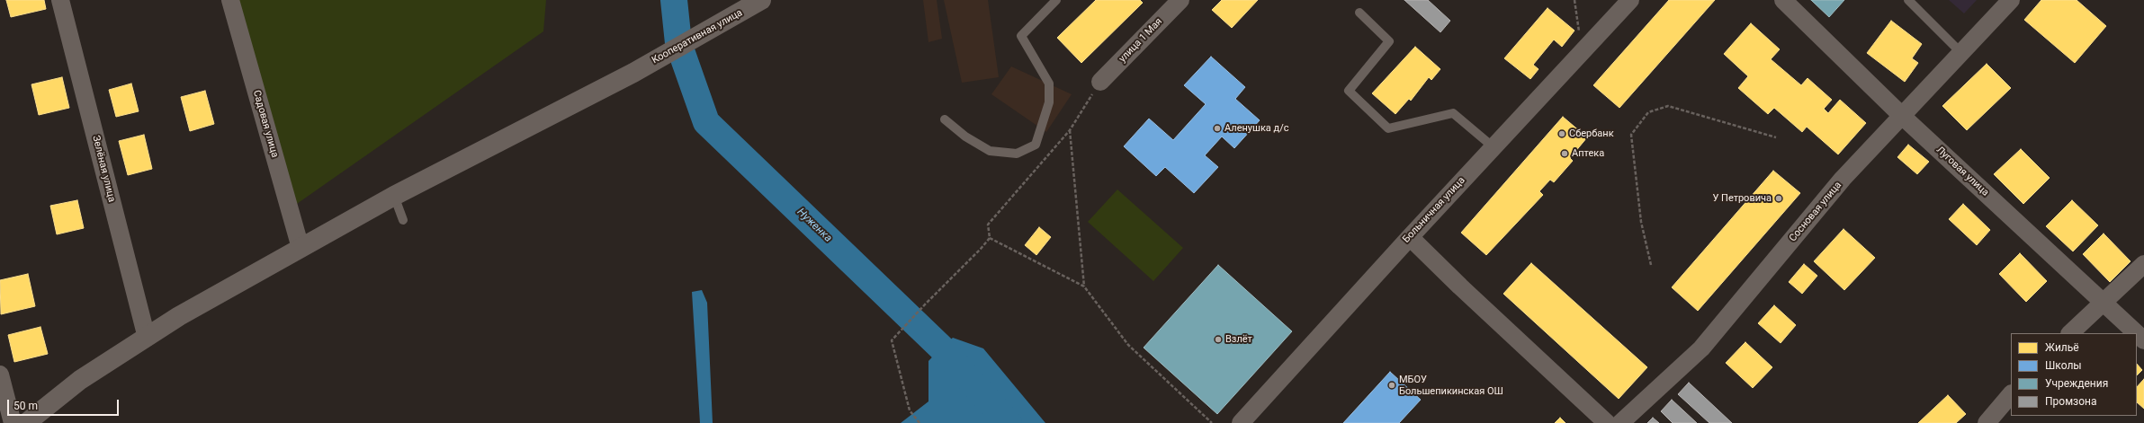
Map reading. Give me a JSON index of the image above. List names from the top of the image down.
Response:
{
  "streets": {
    "street": [
      "Кооперативная улица",
      "улица 1 Мая",
      "Садовая улица",
      "Зелёная улица",
      "Луговая улица",
      "Больничная улица",
      "Сосновая улица"
    ]
  },
  "crossings": [
    ["Кооперативная улица", "Садовая улица"],
    ["Кооперативная улица", "Зелёная улица"],
    ["Луговая улица", "Сосновая улица"]
  ],
  "water": ["Нуженка"],
  "places": [
    "Аленушка д/с",
    "Сбербанк",
    "Аптека",
    "У Петровича",
    "Взлёт",
    "МБОУ Большепикинская ОШ"
  ],
  "legend": [
    "Жильё",
    "Школы",
    "Учреждения",
    "Промзона"
  ],
  "scale_bar": "50 m"
}
